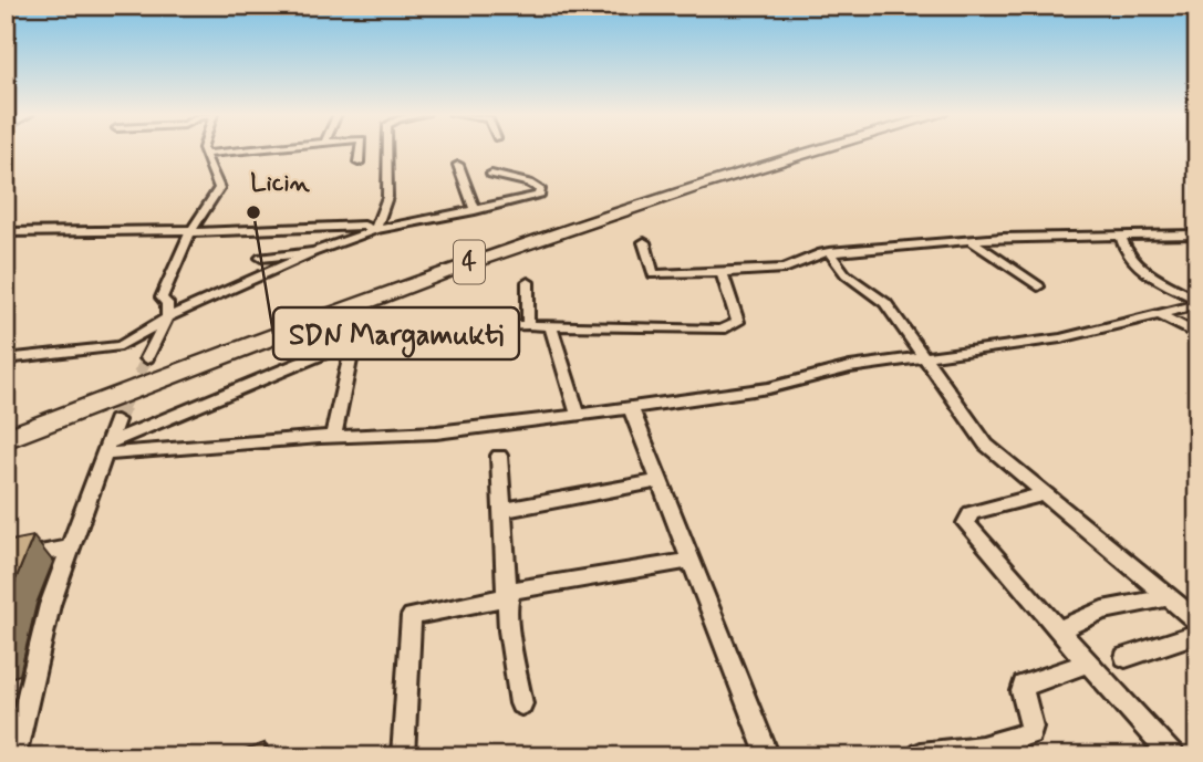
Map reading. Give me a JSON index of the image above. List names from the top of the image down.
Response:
{
  "streets": {
    "highway": ["4"]
  },
  "districts": ["Licin"],
  "places": ["SDN Margamukti"]
}
